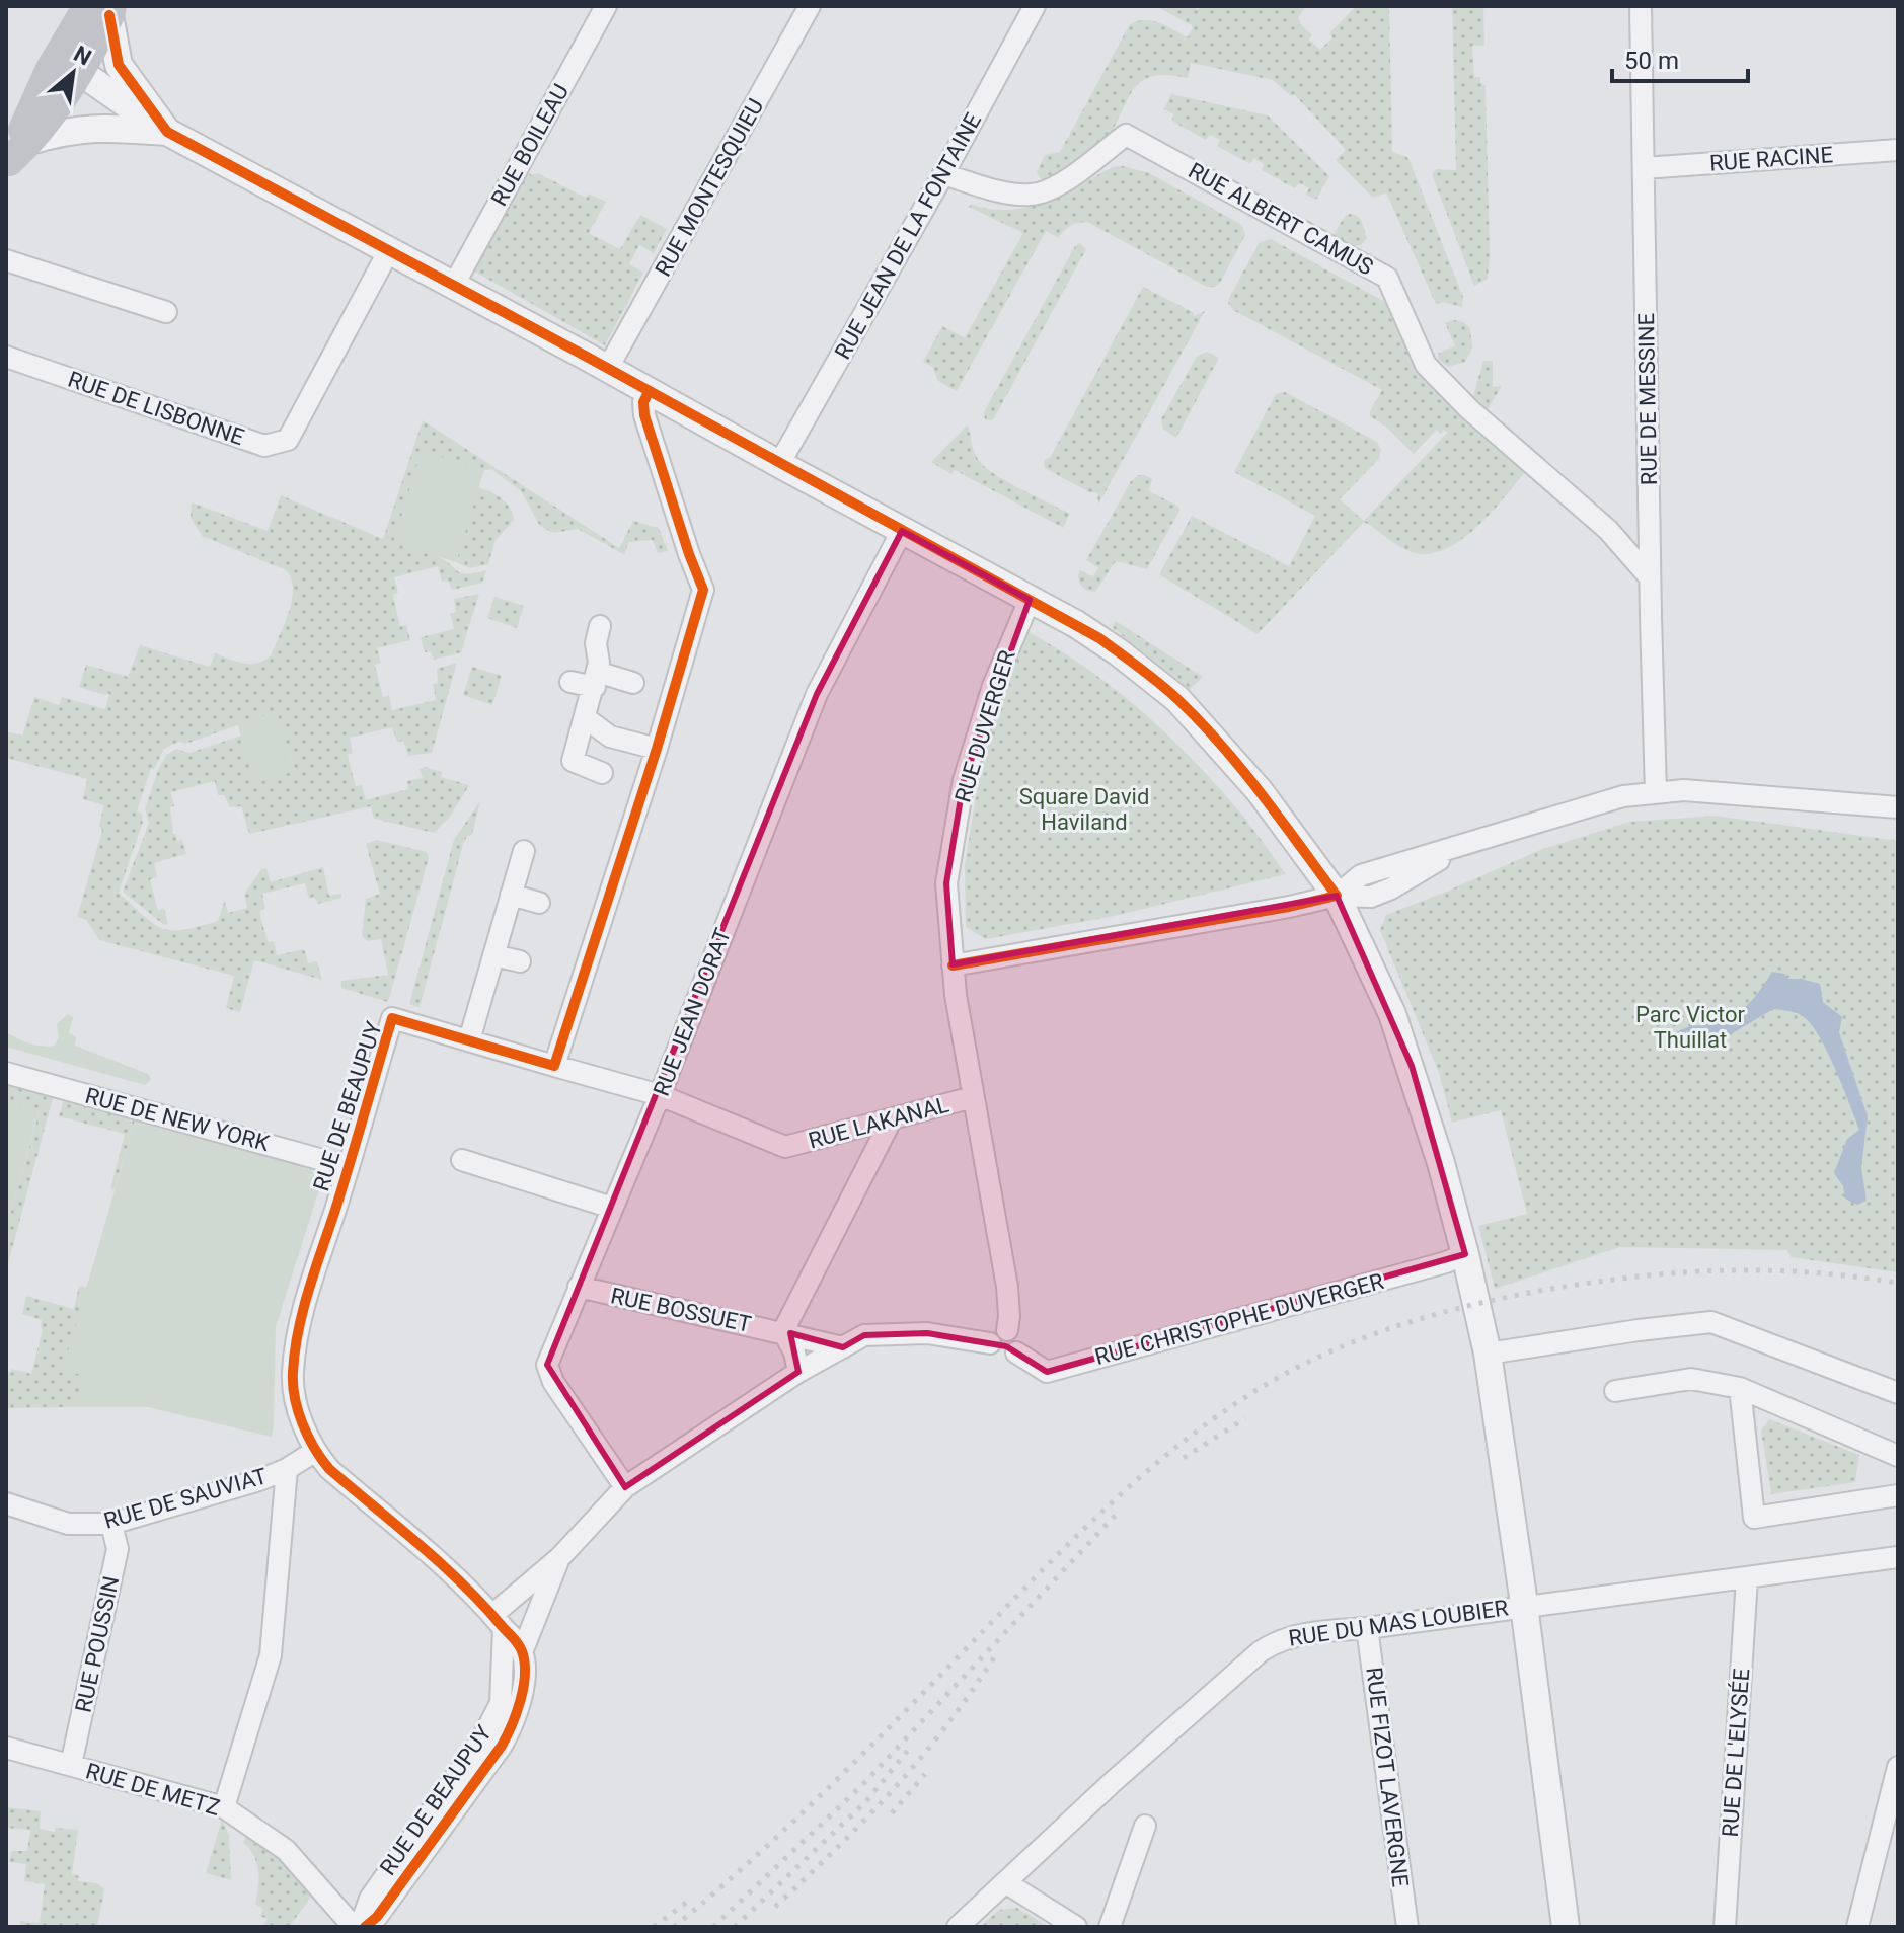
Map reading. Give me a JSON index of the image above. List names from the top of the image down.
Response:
{
  "streets": {
    "street": [
      "RUE BOILEAU",
      "RUE RACINE",
      "RUE MONTESQUIEU",
      "RUE ALBERT CAMUS",
      "RUE JEAN DE LA FONTAINE",
      "RUE DE MESSINE",
      "RUE DE LISBONNE",
      "RUE DUVERGER",
      "RUE JEAN DORAT",
      "RUE DE BEAUPUY",
      "RUE DE NEW YORK",
      "RUE LAKANAL",
      "RUE BOSSUET",
      "RUE CHRISTOPHE DUVERGER",
      "RUE DE SAUVIAT",
      "RUE DU MAS LOUBIER",
      "RUE POUSSIN",
      "RUE DE L'ELYSÉE",
      "RUE FIZOT LAVERGNE",
      "RUE DE METZ"
    ]
  },
  "crossings": [
    ["RUE RACINE", "RUE DE MESSINE"],
    ["RUE ALBERT CAMUS", "RUE JEAN DE LA FONTAINE"],
    ["RUE ALBERT CAMUS", "RUE DE MESSINE"],
    ["RUE DUVERGER", "RUE LAKANAL"],
    ["RUE JEAN DORAT", "RUE LAKANAL"],
    ["RUE JEAN DORAT", "RUE BOSSUET"],
    ["RUE DE BEAUPUY", "RUE DE NEW YORK"],
    ["RUE DE BEAUPUY", "RUE LAKANAL"],
    ["RUE DE BEAUPUY", "RUE DE SAUVIAT"],
    ["RUE DE SAUVIAT", "RUE POUSSIN"],
    ["RUE DU MAS LOUBIER", "RUE DE L'ELYSÉE"],
    ["RUE DU MAS LOUBIER", "RUE FIZOT LAVERGNE"],
    ["RUE POUSSIN", "RUE DE METZ"]
  ],
  "parks": ["Square David Haviland", "Parc Victor Thuillat"],
  "scale_bar": "50 m",
  "north": "top right"
}
